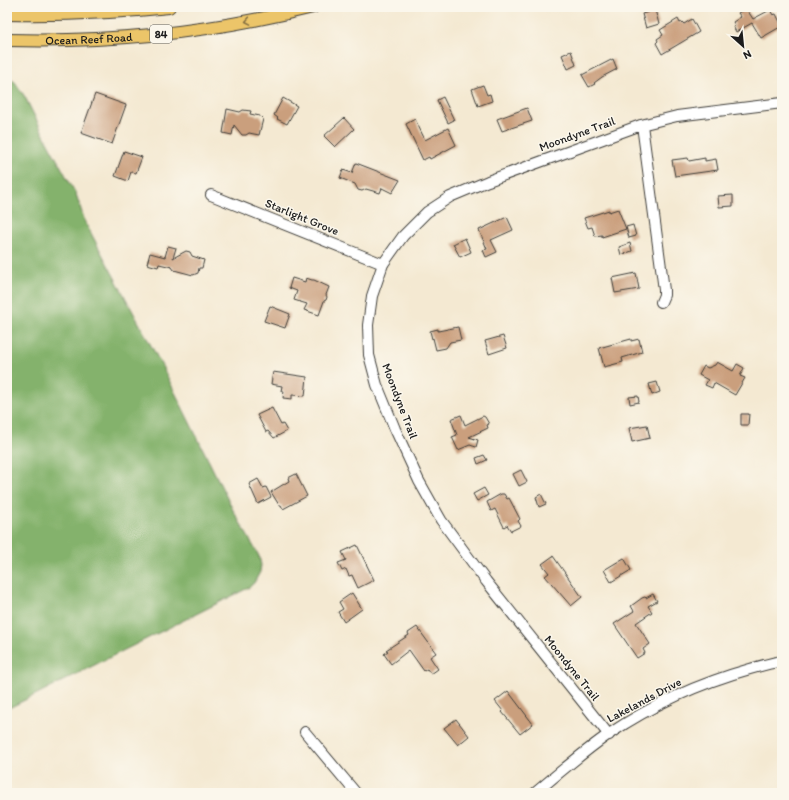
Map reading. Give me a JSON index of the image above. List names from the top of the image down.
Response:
{
  "streets": {
    "main road": ["84", "Ocean Reef Road"],
    "street": ["Moondyne Trail", "Starlight Grove", "Lakelands Drive"]
  },
  "crossings": [
    ["Moondyne Trail", "Starlight Grove"],
    ["Moondyne Trail", "Lakelands Drive"]
  ],
  "north": "bottom right"
}
